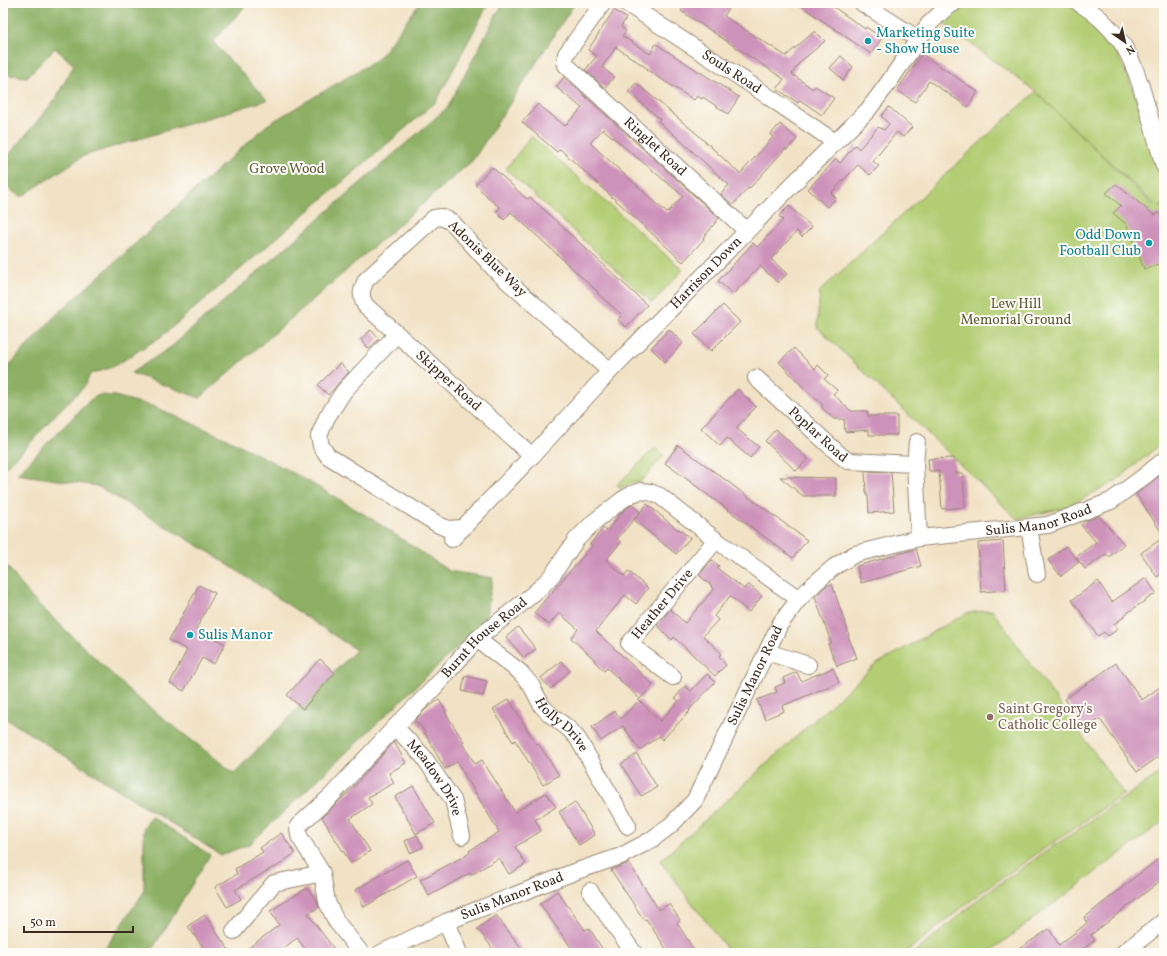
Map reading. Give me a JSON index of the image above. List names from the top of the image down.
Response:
{
  "streets": {
    "street": [
      "Souls Road",
      "Ringlet Road",
      "Adonis Blue Way",
      "Harrison Down",
      "Skipper Road",
      "Poplar Road",
      "Sulis Manor Road",
      "Heather Drive",
      "Burnt House Road",
      "Holly Drive",
      "Meadow Drive"
    ]
  },
  "crossings": [
    ["Souls Road", "Harrison Down"],
    ["Ringlet Road", "Harrison Down"],
    ["Adonis Blue Way", "Harrison Down"],
    ["Adonis Blue Way", "Skipper Road"],
    ["Harrison Down", "Skipper Road"],
    ["Sulis Manor Road", "Burnt House Road"],
    ["Heather Drive", "Burnt House Road"],
    ["Burnt House Road", "Holly Drive"],
    ["Burnt House Road", "Meadow Drive"]
  ],
  "parks": ["Grove Wood", "Lew Hill Memorial Ground"],
  "places": [
    "Marketing Suite - Show House",
    "Odd Down Football Club",
    "Sulis Manor",
    "Saint Gregory's Catholic College"
  ],
  "scale_bar": "50 m",
  "north": "bottom right"
}
